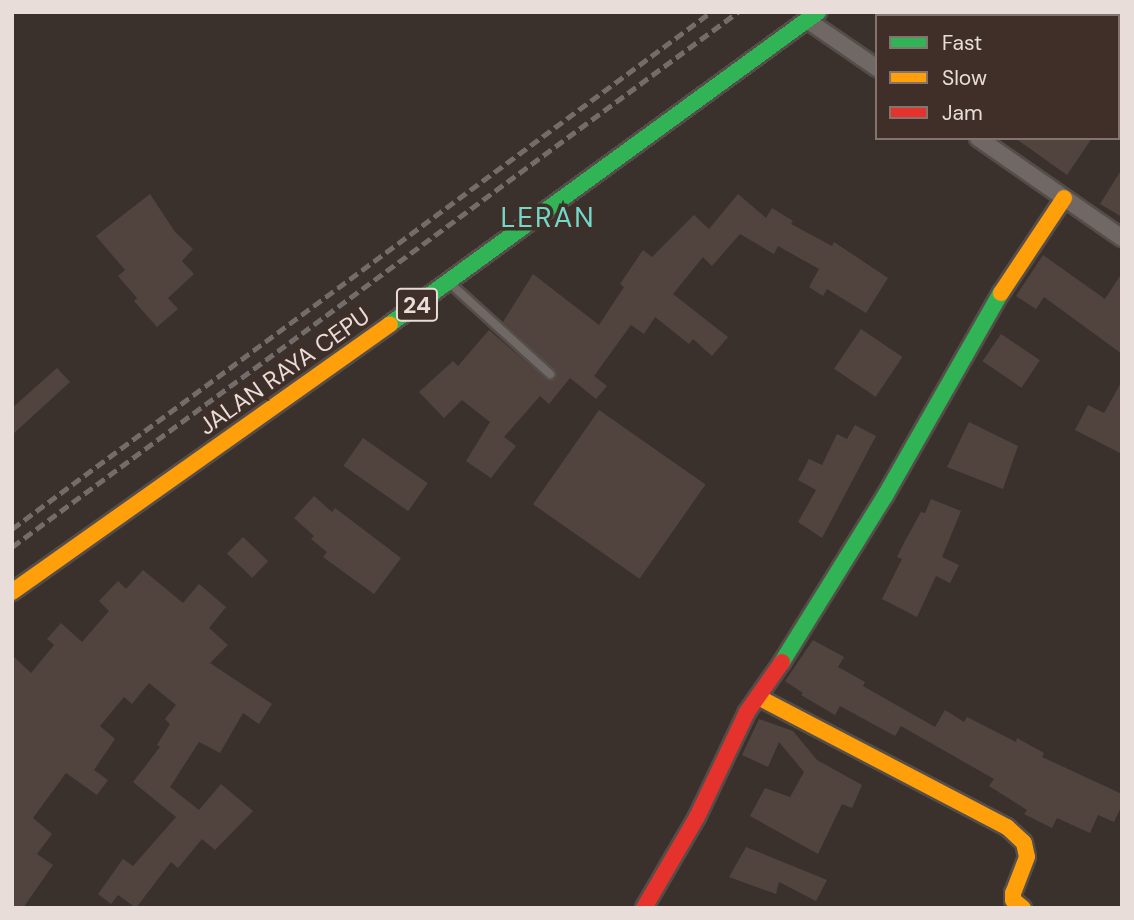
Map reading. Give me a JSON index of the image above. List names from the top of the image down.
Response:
{
  "streets": {
    "main road": ["24", "JALAN RAYA CEPU"]
  },
  "districts": ["LERAN"],
  "legend": ["Fast", "Slow", "Jam"]
}
